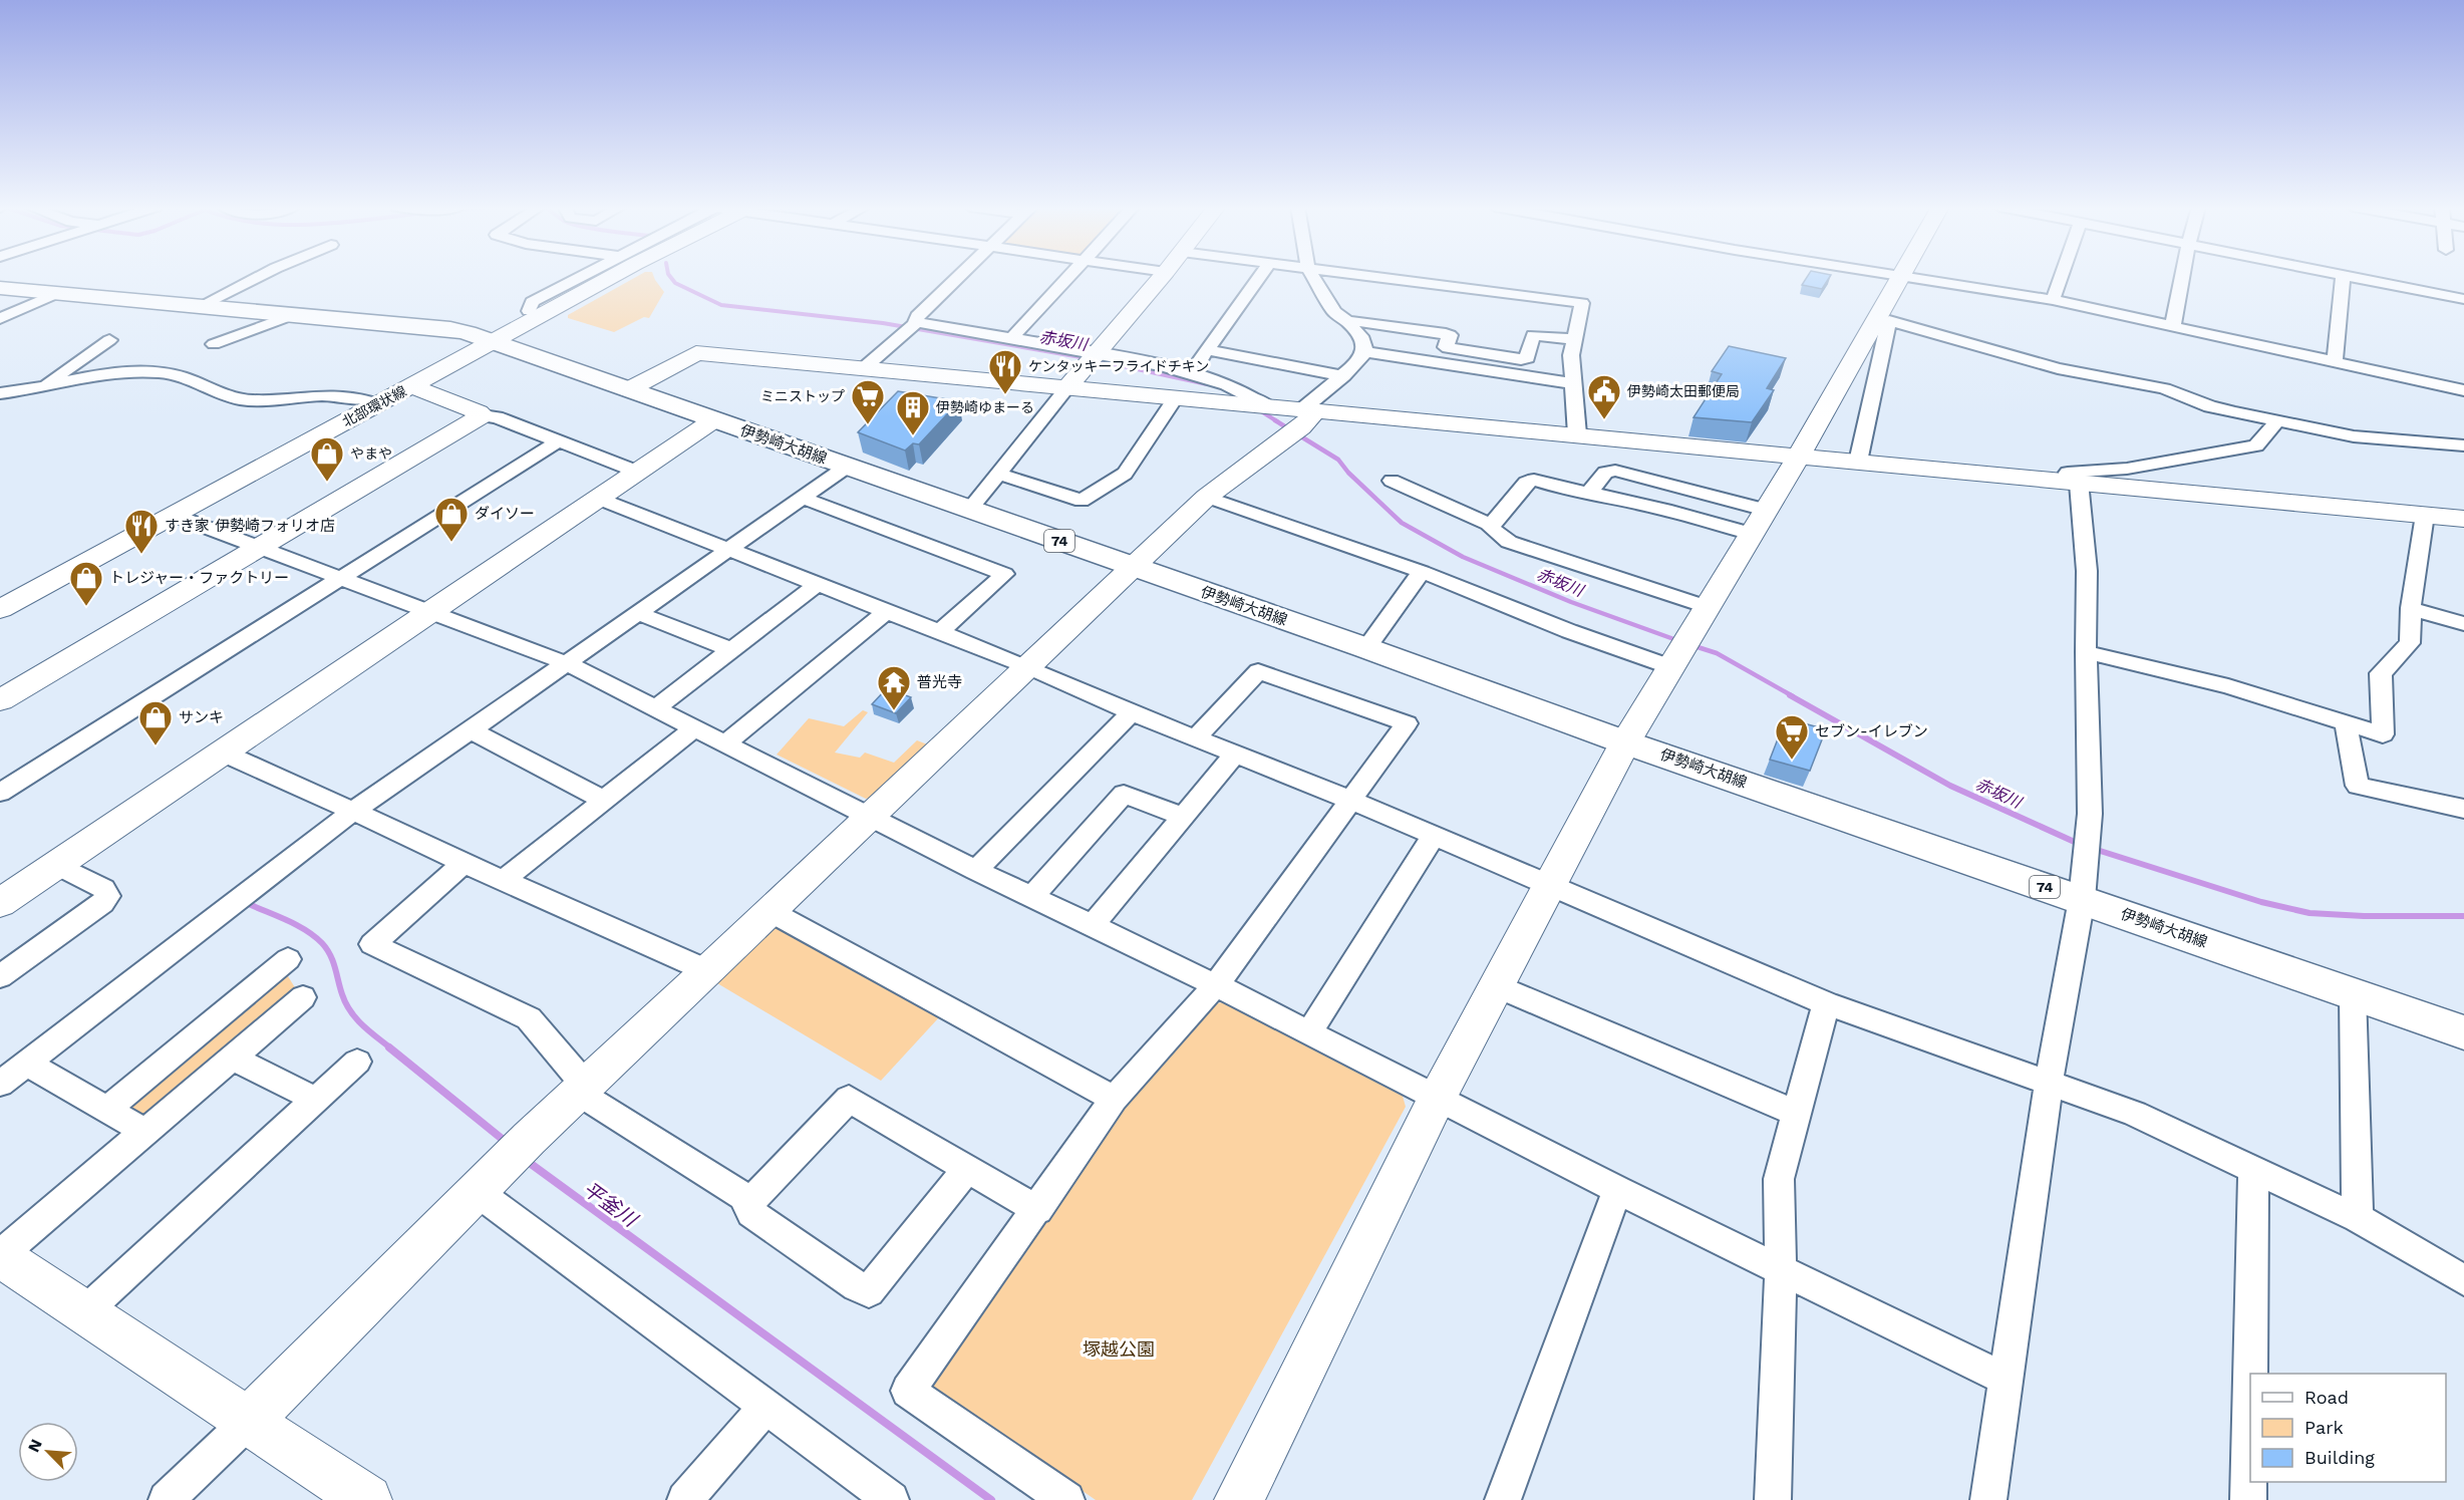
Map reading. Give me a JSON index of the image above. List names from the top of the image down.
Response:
{
  "streets": {
    "main road": ["伊勢崎大胡線", "74"],
    "street": ["北部環状線"]
  },
  "crossings": [
    ["北部環状線", "伊勢崎大胡線"]
  ],
  "water": ["赤坂川", "平釜川"],
  "parks": ["塚越公園"],
  "places": {
    "restaurant": ["ケンタッキーフライドチキン", "すき家 伊勢崎フォリオ店"],
    "public building": ["伊勢崎太田郵便局"],
    "supermarket": ["ミニストップ", "セブン-イレブン"],
    "building": ["伊勢崎ゆまーる"],
    "shop": [
      "やまや",
      "ダイソー",
      "トレジャー・ファクトリー",
      "サンキ"
    ],
    "temple": ["普光寺"]
  },
  "legend": ["Road", "Park", "Building"],
  "north": "top left"
}
